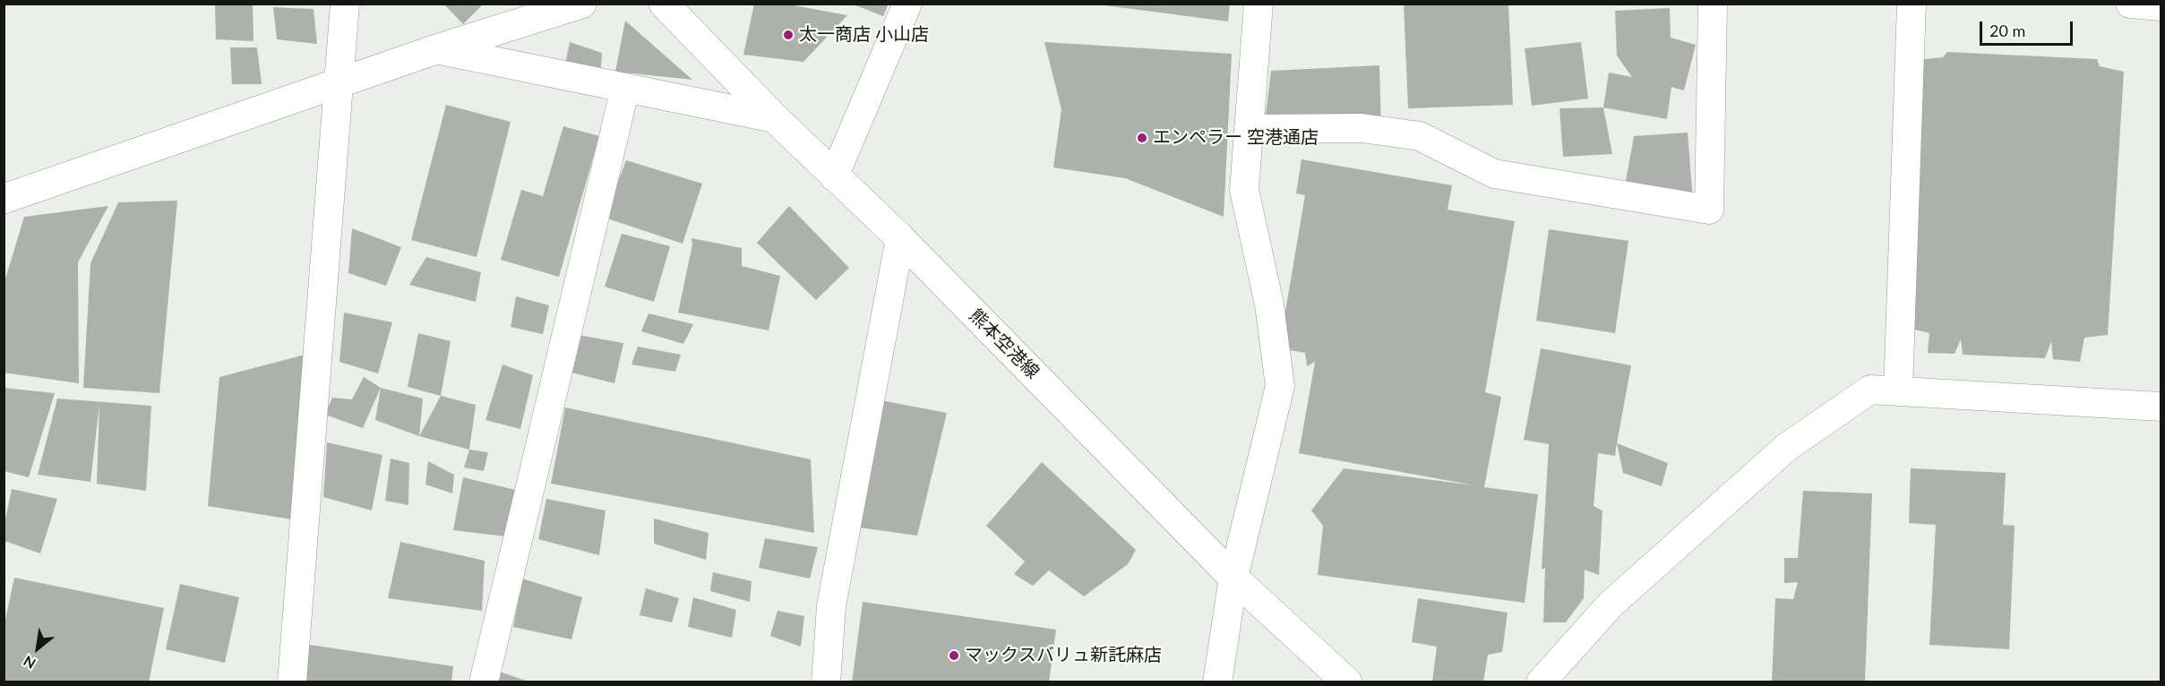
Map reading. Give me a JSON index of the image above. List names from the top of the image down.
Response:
{
  "streets": {
    "main road": ["熊本空港線"]
  },
  "places": ["太一商店 小山店", "エンペラー 空港通店", "マックスバリュ新託麻店"],
  "scale_bar": "20 m",
  "north": "bottom left"
}
